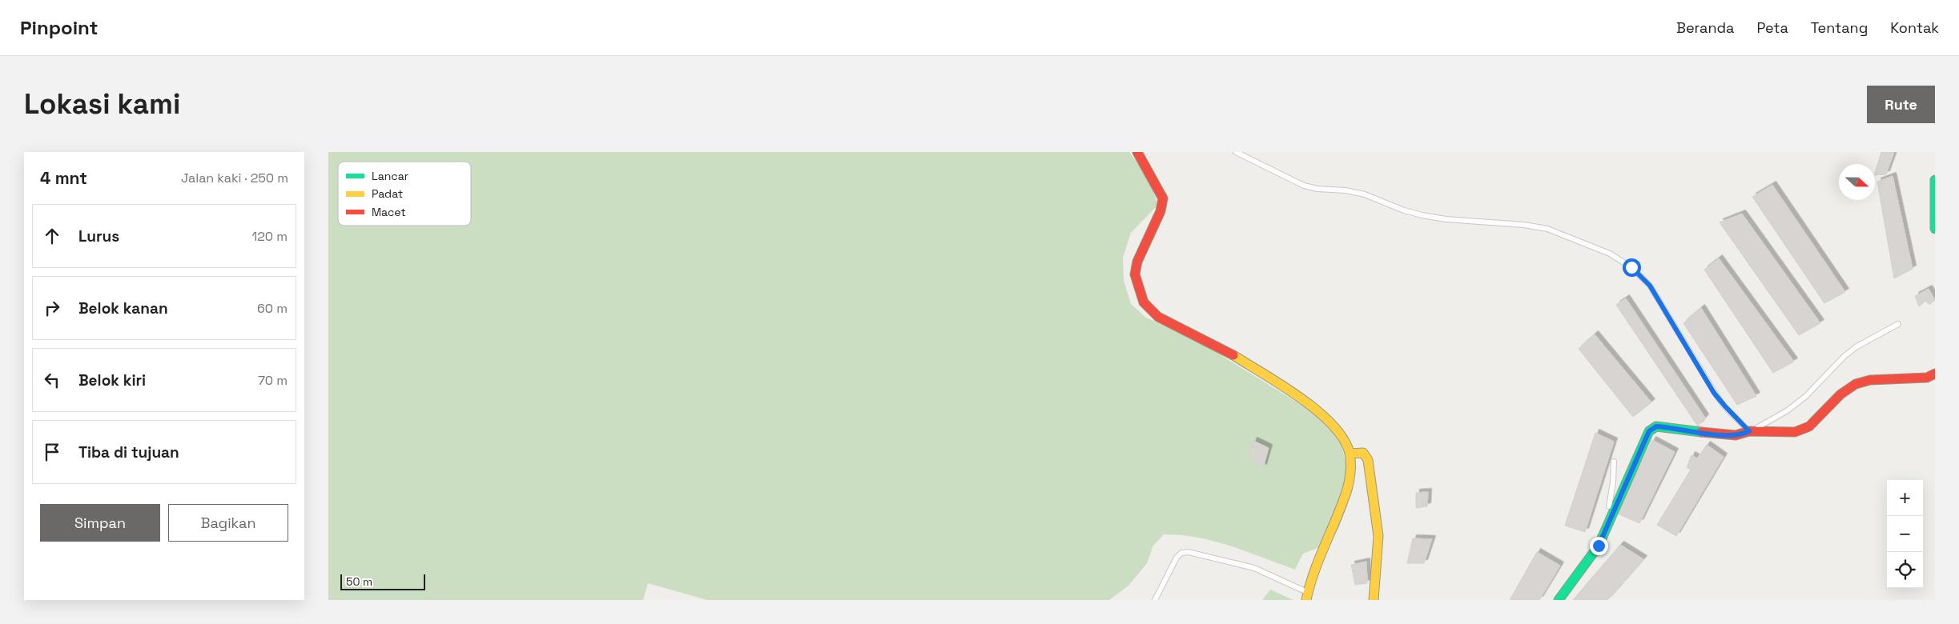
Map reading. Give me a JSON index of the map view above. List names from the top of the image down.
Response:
{
  "legend": ["Lancar", "Padat", "Macet"],
  "scale_bar": "50 m",
  "north": "right",
  "page": {
    "header": "Pinpoint",
    "nav": [
      "Beranda",
      "Peta",
      "Tentang",
      "Kontak"
    ],
    "buttons": [
      "Rute",
      ["Simpan", "Bagikan"]
    ],
    "title": "Lokasi kami",
    "heading": ["4 mnt", "Jalan kaki · 250 m"],
    "list": [
      ["Lurus", "120 m"],
      ["Belok kanan", "60 m"],
      ["Belok kiri", "70 m"],
      "Tiba di tujuan"
    ],
    "map_buttons": ["+", "−"],
    "scale": "50 m"
  }
}
